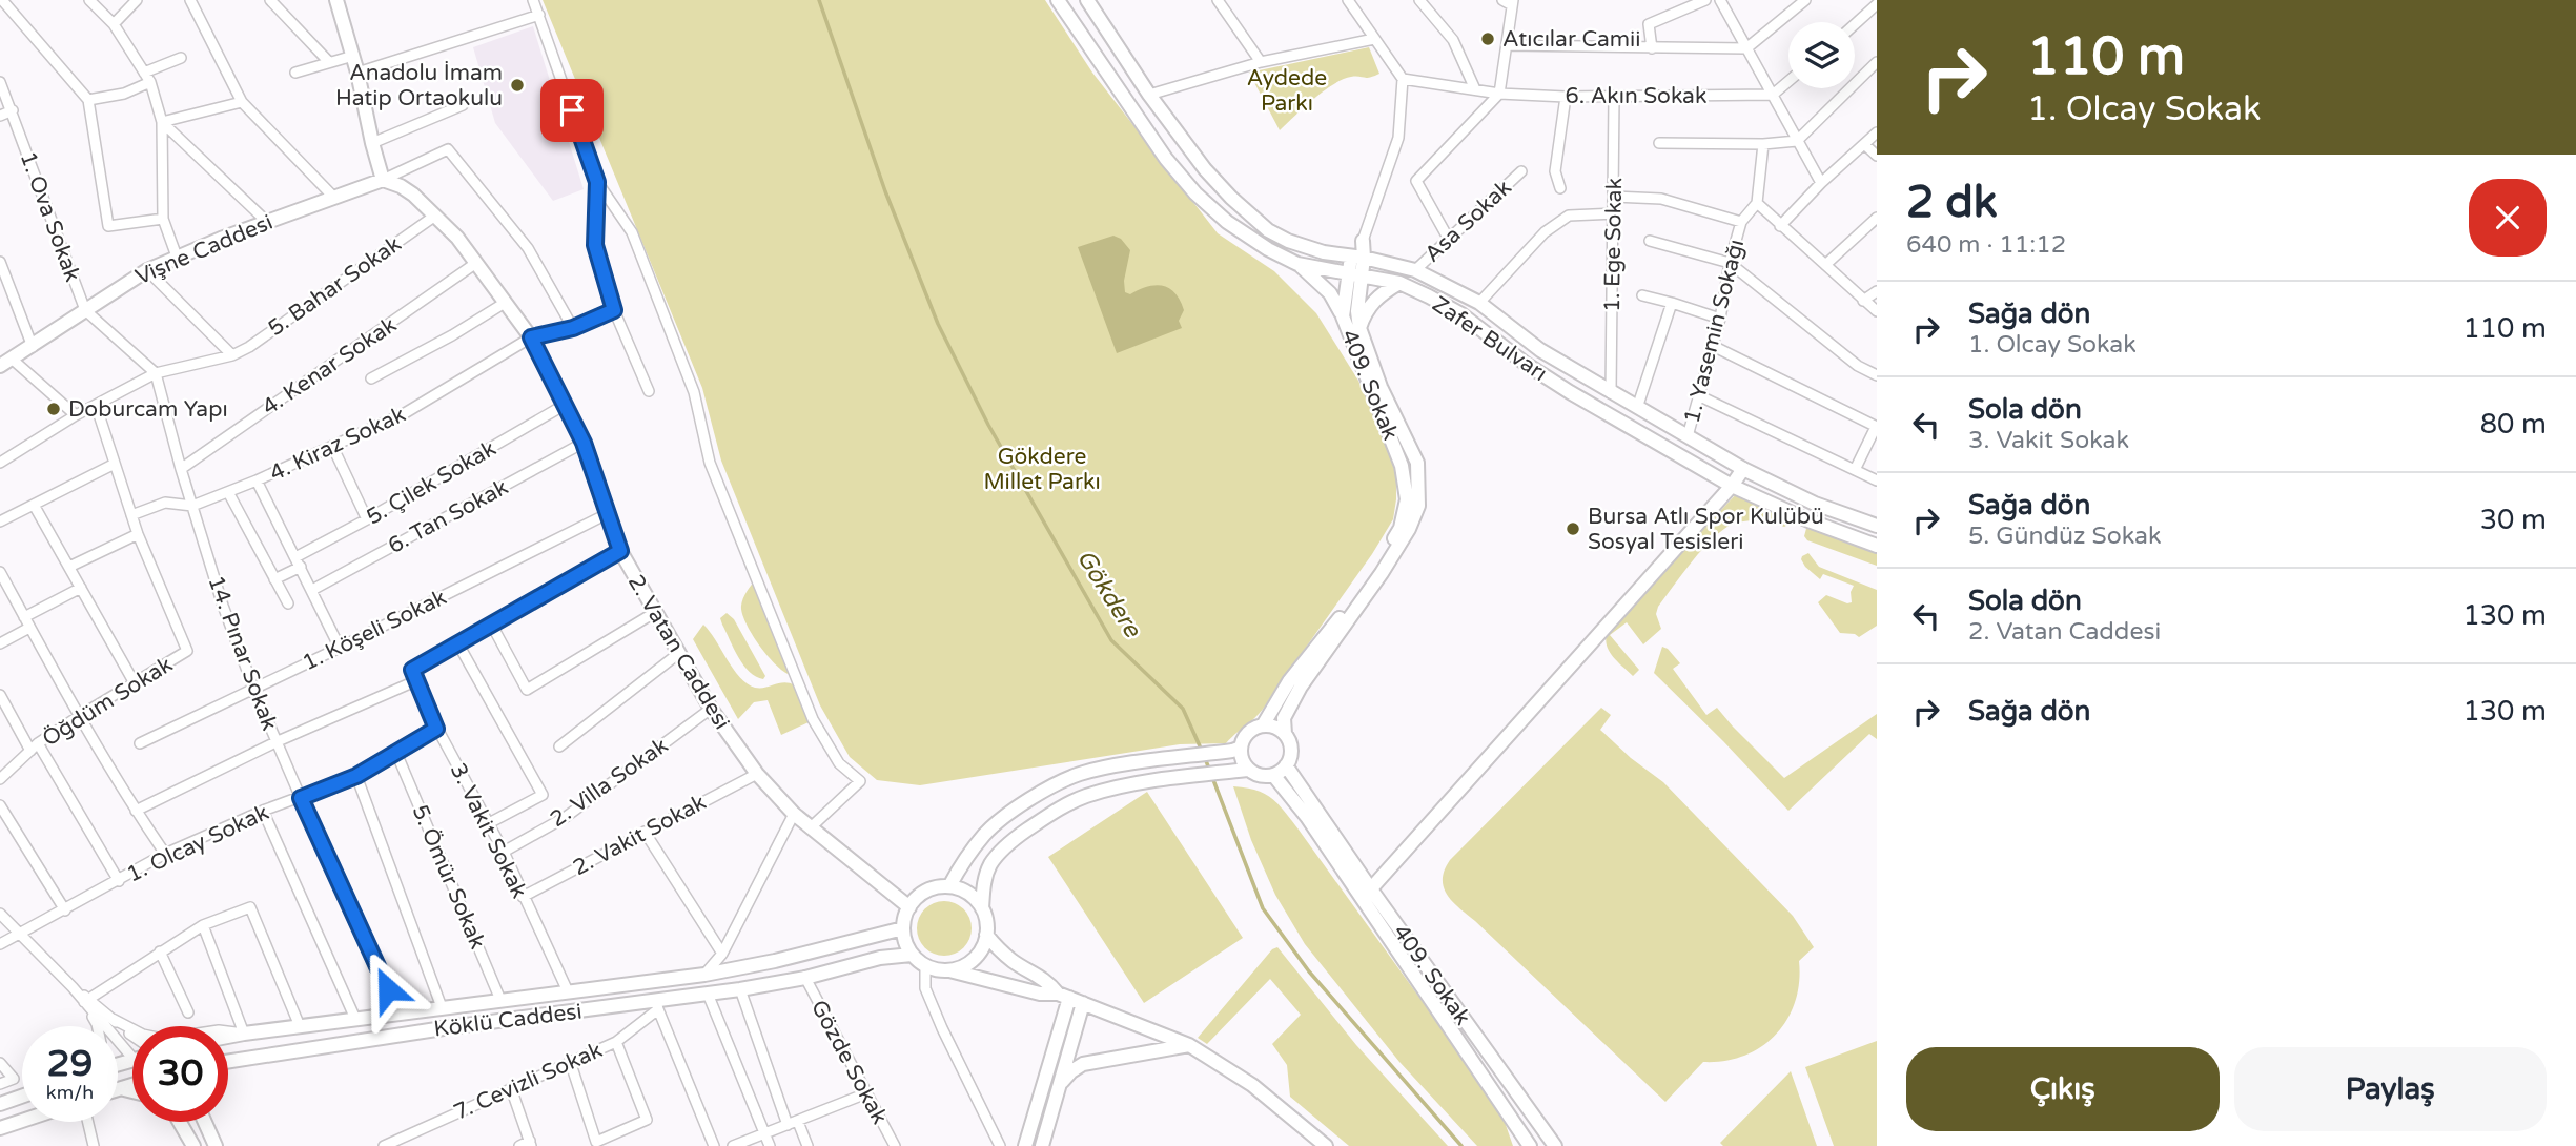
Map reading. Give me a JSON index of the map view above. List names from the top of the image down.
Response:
{
  "streets": {
    "main road": [
      "Vişne Caddesi",
      "Zafer Bulvarı",
      "409. Sokak",
      "2. Vatan Caddesi",
      "Köklü Caddesi"
    ],
    "street": [
      "6. Akın Sokak",
      "1. Ova Sokak",
      "Asa Sokak",
      "1. Ege Sokak",
      "5. Bahar Sokak",
      "1. Yasemin Sokağı",
      "4. Kenar Sokak",
      "4. Kiraz Sokak",
      "5. Çilek Sokak",
      "6. Tan Sokak",
      "1. Köşeli Sokak",
      "14. Pınar Sokak",
      "Öğdüm Sokak",
      "2. Villa Sokak",
      "3. Vakit Sokak",
      "2. Vakit Sokak",
      "1. Olcay Sokak",
      "5. Ömür Sokak",
      "Gözde Sokak",
      "7. Cevizli Sokak"
    ]
  },
  "crossings": [
    ["6. Akın Sokak", "1. Ege Sokak"],
    ["1. Ova Sokak", "Vişne Caddesi"],
    ["Asa Sokak", "Zafer Bulvarı"],
    ["1. Ege Sokak", "Zafer Bulvarı"],
    ["Vişne Caddesi", "2. Vatan Caddesi"],
    ["5. Bahar Sokak", "2. Vatan Caddesi"],
    ["5. Bahar Sokak", "14. Pınar Sokak"],
    ["5. Bahar Sokak", "Öğdüm Sokak"],
    ["1. Yasemin Sokağı", "Zafer Bulvarı"],
    ["Zafer Bulvarı", "409. Sokak"],
    ["4. Kenar Sokak", "2. Vatan Caddesi"],
    ["4. Kenar Sokak", "14. Pınar Sokak"],
    ["4. Kiraz Sokak", "2. Vatan Caddesi"],
    ["4. Kiraz Sokak", "14. Pınar Sokak"],
    ["4. Kiraz Sokak", "Öğdüm Sokak"],
    ["5. Çilek Sokak", "2. Vatan Caddesi"],
    ["6. Tan Sokak", "2. Vatan Caddesi"],
    ["1. Köşeli Sokak", "2. Vatan Caddesi"],
    ["1. Köşeli Sokak", "14. Pınar Sokak"],
    ["2. Vatan Caddesi", "2. Villa Sokak"],
    ["2. Vatan Caddesi", "2. Vakit Sokak"],
    ["2. Vatan Caddesi", "Köklü Caddesi"],
    ["14. Pınar Sokak", "1. Olcay Sokak"],
    ["14. Pınar Sokak", "Köklü Caddesi"],
    ["2. Villa Sokak", "3. Vakit Sokak"],
    ["3. Vakit Sokak", "2. Vakit Sokak"],
    ["3. Vakit Sokak", "1. Olcay Sokak"],
    ["3. Vakit Sokak", "Köklü Caddesi"],
    ["1. Olcay Sokak", "5. Ömür Sokak"],
    ["5. Ömür Sokak", "Köklü Caddesi"],
    ["Köklü Caddesi", "Gözde Sokak"],
    ["Köklü Caddesi", "7. Cevizli Sokak"]
  ],
  "water": ["Gökdere"],
  "parks": ["Aydede Parkı", "Gökdere Millet Parkı"],
  "places": [
    "Atıcılar Camii",
    "Anadolu İmam Hatip Ortaokulu",
    "Doburcam Yapı",
    "Bursa Atlı Spor Kulübü Sosyal Tesisleri"
  ],
  "page": {
    "turn": ["110 m", "1. Olcay Sokak"],
    "heading": ["2 dk", "640 m · 11:12"],
    "list": [
      {
        "name": "Sağa dön",
        "note": "1. Olcay Sokak",
        "value": "110 m"
      },
      {
        "name": "Sola dön",
        "note": "3. Vakit Sokak",
        "value": "80 m"
      },
      {
        "name": "Sağa dön",
        "note": "5. Gündüz Sokak",
        "value": "30 m"
      },
      {
        "name": "Sola dön",
        "note": "2. Vatan Caddesi",
        "value": "130 m"
      },
      {
        "name": "Sağa dön",
        "value": "130 m"
      }
    ],
    "speed": "29 km/h",
    "limit": "30",
    "buttons": ["Çıkış", "Paylaş"]
  }
}
